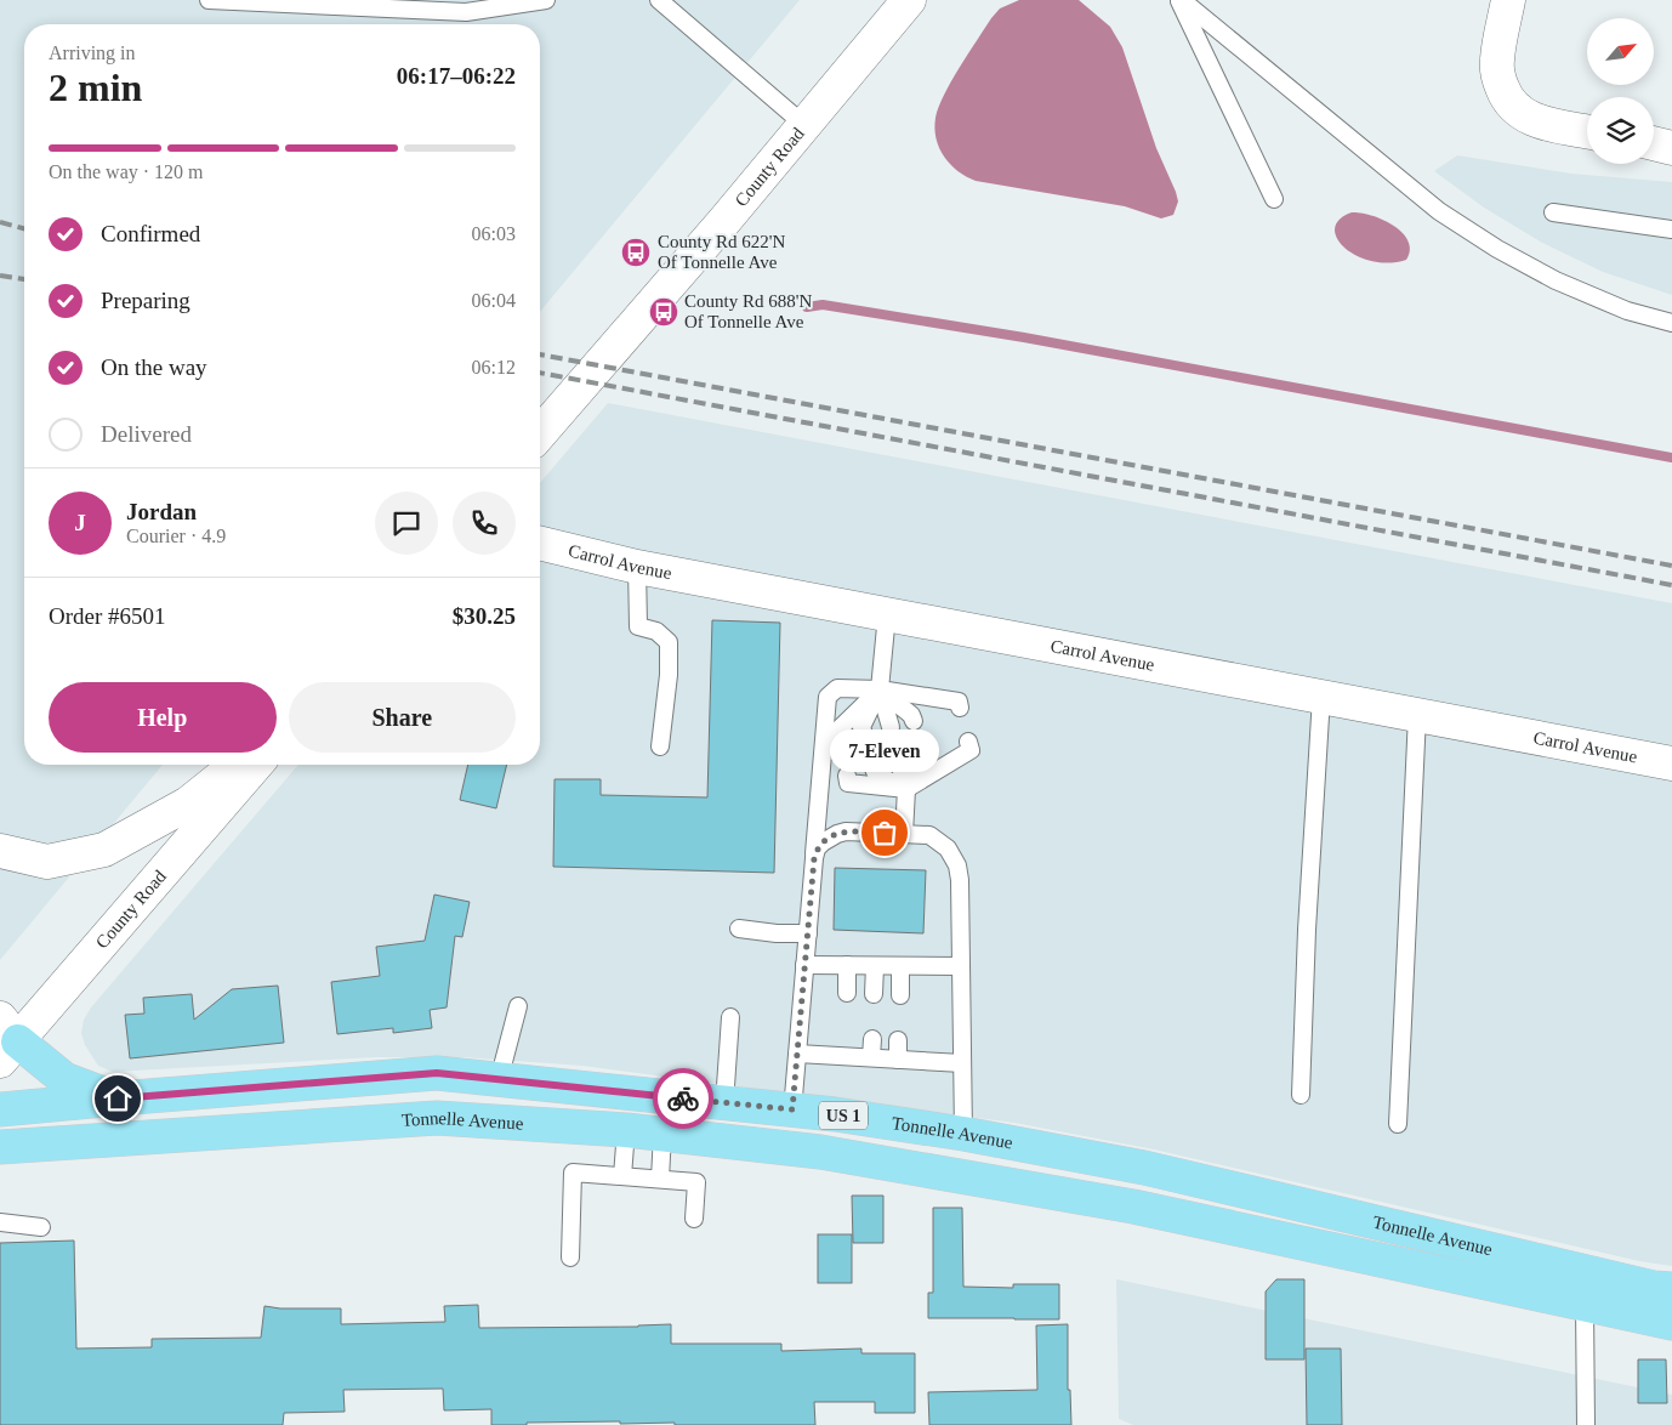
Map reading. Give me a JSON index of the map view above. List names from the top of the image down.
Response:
{
  "streets": {
    "highway": ["US 1", "Tonnelle Avenue"],
    "street": ["County Road", "Carrol Avenue"]
  },
  "places": {
    "bus stop": ["County Rd 622'N Of Tonnelle Ave", "County Rd 688'N Of Tonnelle Ave"],
    "other": ["7-Eleven"]
  },
  "north": "top right",
  "page": {
    "heading": ["2 min", "Arriving in", "06:17–06:22"],
    "panel": [
      "Jordan",
      "Courier · 4.9",
      "Order #6501",
      "$30.25"
    ],
    "bar": "On the way · 120 m",
    "list": [
      ["Confirmed", "06:03"],
      ["Preparing", "06:04"],
      ["On the way", "06:12"],
      "Delivered"
    ],
    "round": "J",
    "buttons": ["Help", "Share"],
    "bubble": "7-Eleven"
  }
}
